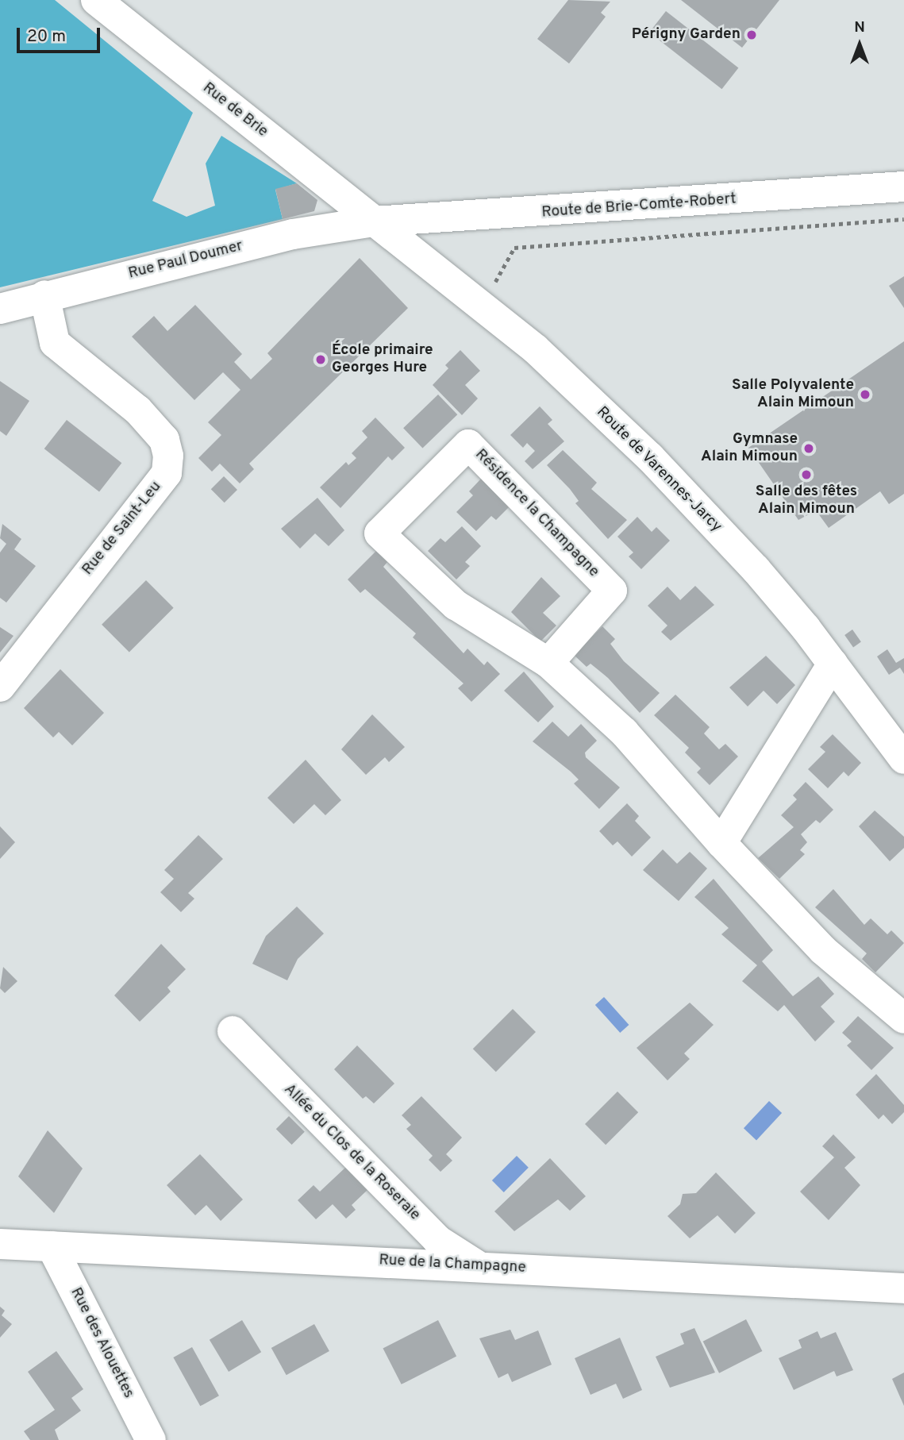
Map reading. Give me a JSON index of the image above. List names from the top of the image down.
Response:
{
  "streets": {
    "street": [
      "Rue de Brie",
      "Route de Brie-Comte-Robert",
      "Rue Paul Doumer",
      "Route de Varennes-Jarcy",
      "Résidence la Champagne",
      "Rue de Saint-Leu",
      "Allée du Clos de la Roseraie",
      "Rue de la Champagne",
      "Rue des Alouettes"
    ]
  },
  "crossings": [
    ["Rue de Brie", "Route de Brie-Comte-Robert"],
    ["Rue de Brie", "Rue Paul Doumer"],
    ["Rue de Brie", "Route de Varennes-Jarcy"],
    ["Route de Brie-Comte-Robert", "Rue Paul Doumer"],
    ["Route de Brie-Comte-Robert", "Route de Varennes-Jarcy"],
    ["Rue Paul Doumer", "Route de Varennes-Jarcy"],
    ["Rue Paul Doumer", "Rue de Saint-Leu"],
    ["Allée du Clos de la Roseraie", "Rue de la Champagne"],
    ["Rue de la Champagne", "Rue des Alouettes"]
  ],
  "places": [
    "Périgny Garden",
    "École primaire Georges Hure",
    "Salle Polyvalente Alain Mimoun",
    "Gymnase Alain Mimoun",
    "Salle des fêtes Alain Mimoun"
  ],
  "scale_bar": "20 m",
  "north": "top"
}
